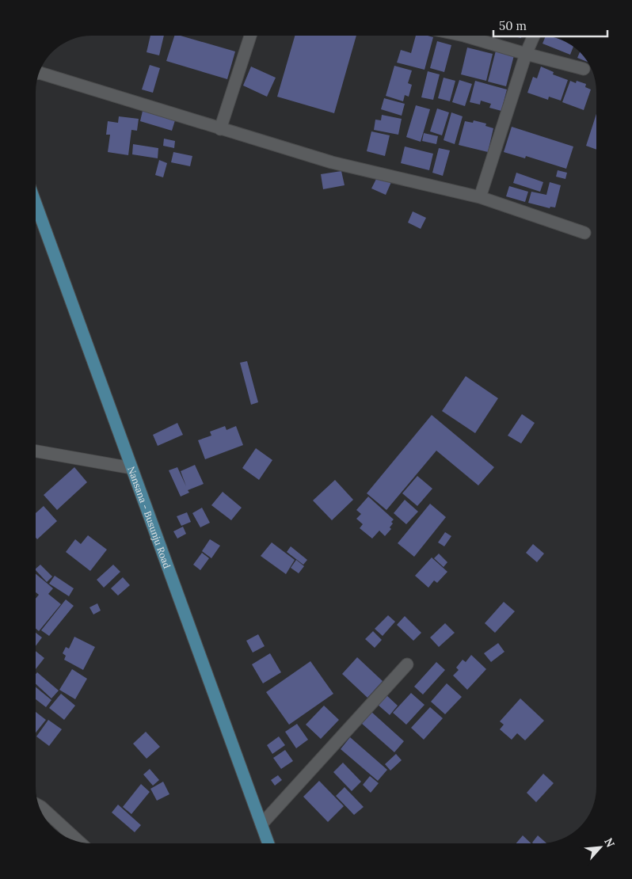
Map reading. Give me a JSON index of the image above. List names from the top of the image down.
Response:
{
  "streets": {
    "main road": ["Nansana - Busunju Road"]
  },
  "scale_bar": "50 m",
  "north": "top right"
}
